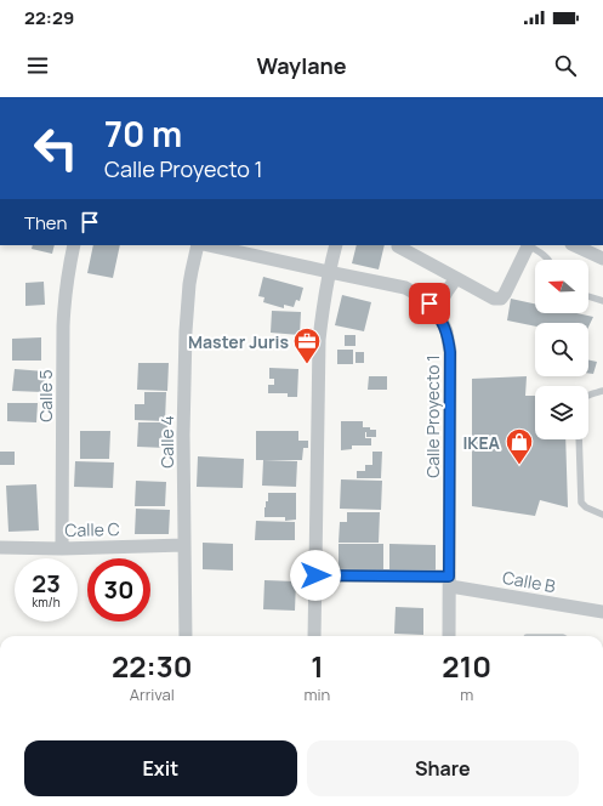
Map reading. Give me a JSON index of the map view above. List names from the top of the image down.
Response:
{
  "streets": {
    "street": [
      "Calle 5",
      "Calle Proyecto 1",
      "Calle 4",
      "Calle C",
      "Calle B"
    ]
  },
  "crossings": [
    ["Calle 5", "Calle C"],
    ["Calle Proyecto 1", "Calle B"],
    ["Calle 4", "Calle C"]
  ],
  "places": {
    "office": ["Master Juris"],
    "shop": ["IKEA"]
  },
  "north": "left",
  "page": {
    "status": "22:29",
    "header": "Waylane",
    "turn": ["70 m", "Calle Proyecto 1"],
    "then": "Then",
    "speed": "23 km/h",
    "limit": "30",
    "eta": [
      "22:30",
      "Arrival",
      "1",
      "min",
      "210",
      "m"
    ],
    "buttons": ["Exit", "Share"]
  }
}
